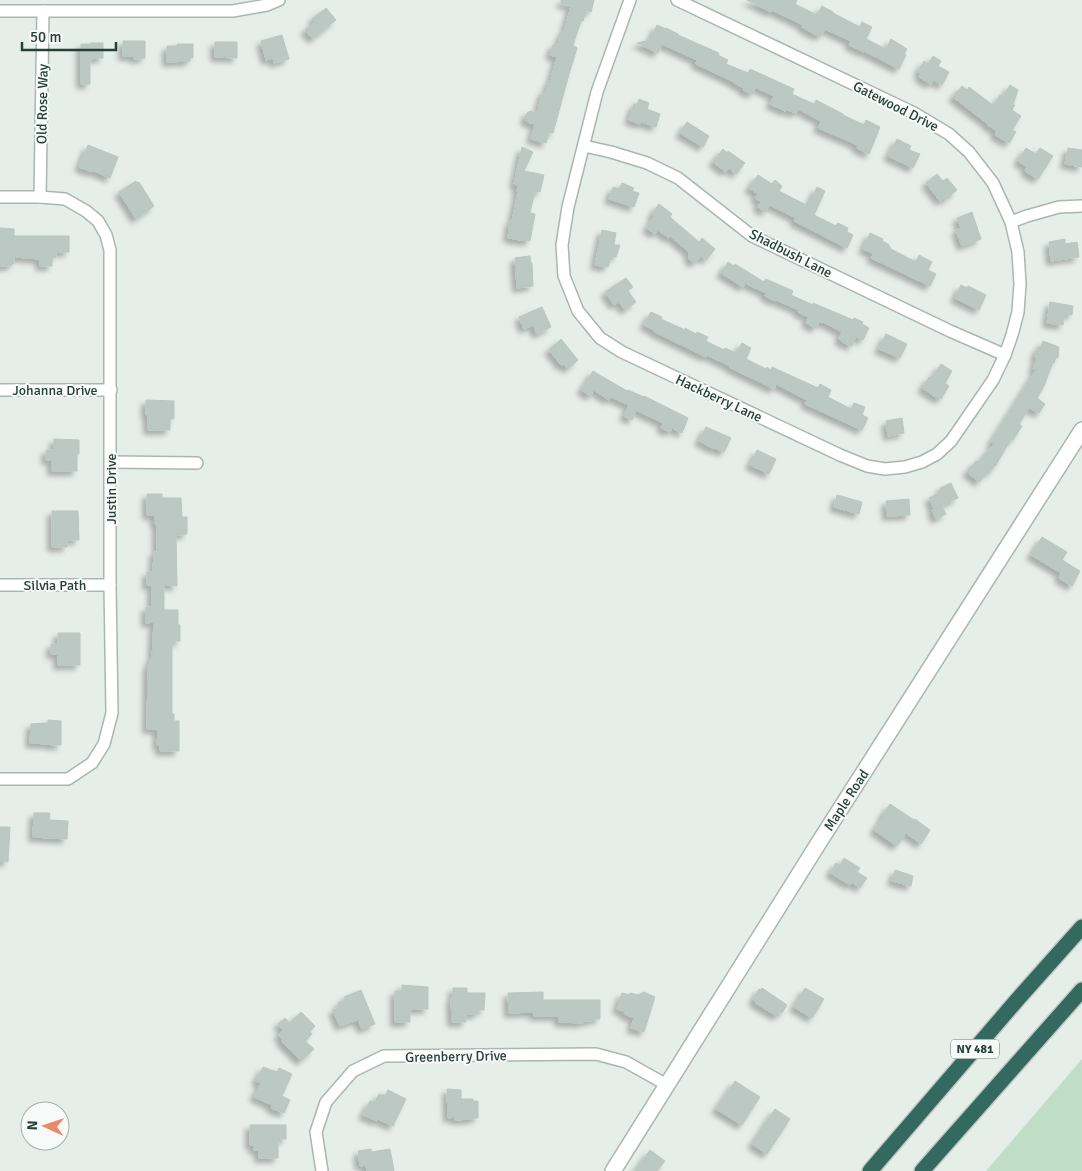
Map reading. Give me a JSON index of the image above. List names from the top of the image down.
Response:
{
  "streets": {
    "highway": ["NY 481"],
    "street": [
      "Old Rose Way",
      "Gatewood Drive",
      "Shadbush Lane",
      "Johanna Drive",
      "Hackberry Lane",
      "Justin Drive",
      "Silvia Path",
      "Maple Road",
      "Greenberry Drive"
    ]
  },
  "crossings": [
    ["Old Rose Way", "Justin Drive"],
    ["Gatewood Drive", "Hackberry Lane"],
    ["Shadbush Lane", "Hackberry Lane"],
    ["Johanna Drive", "Justin Drive"],
    ["Justin Drive", "Silvia Path"],
    ["Maple Road", "Greenberry Drive"]
  ],
  "scale_bar": "50 m",
  "north": "left"
}
